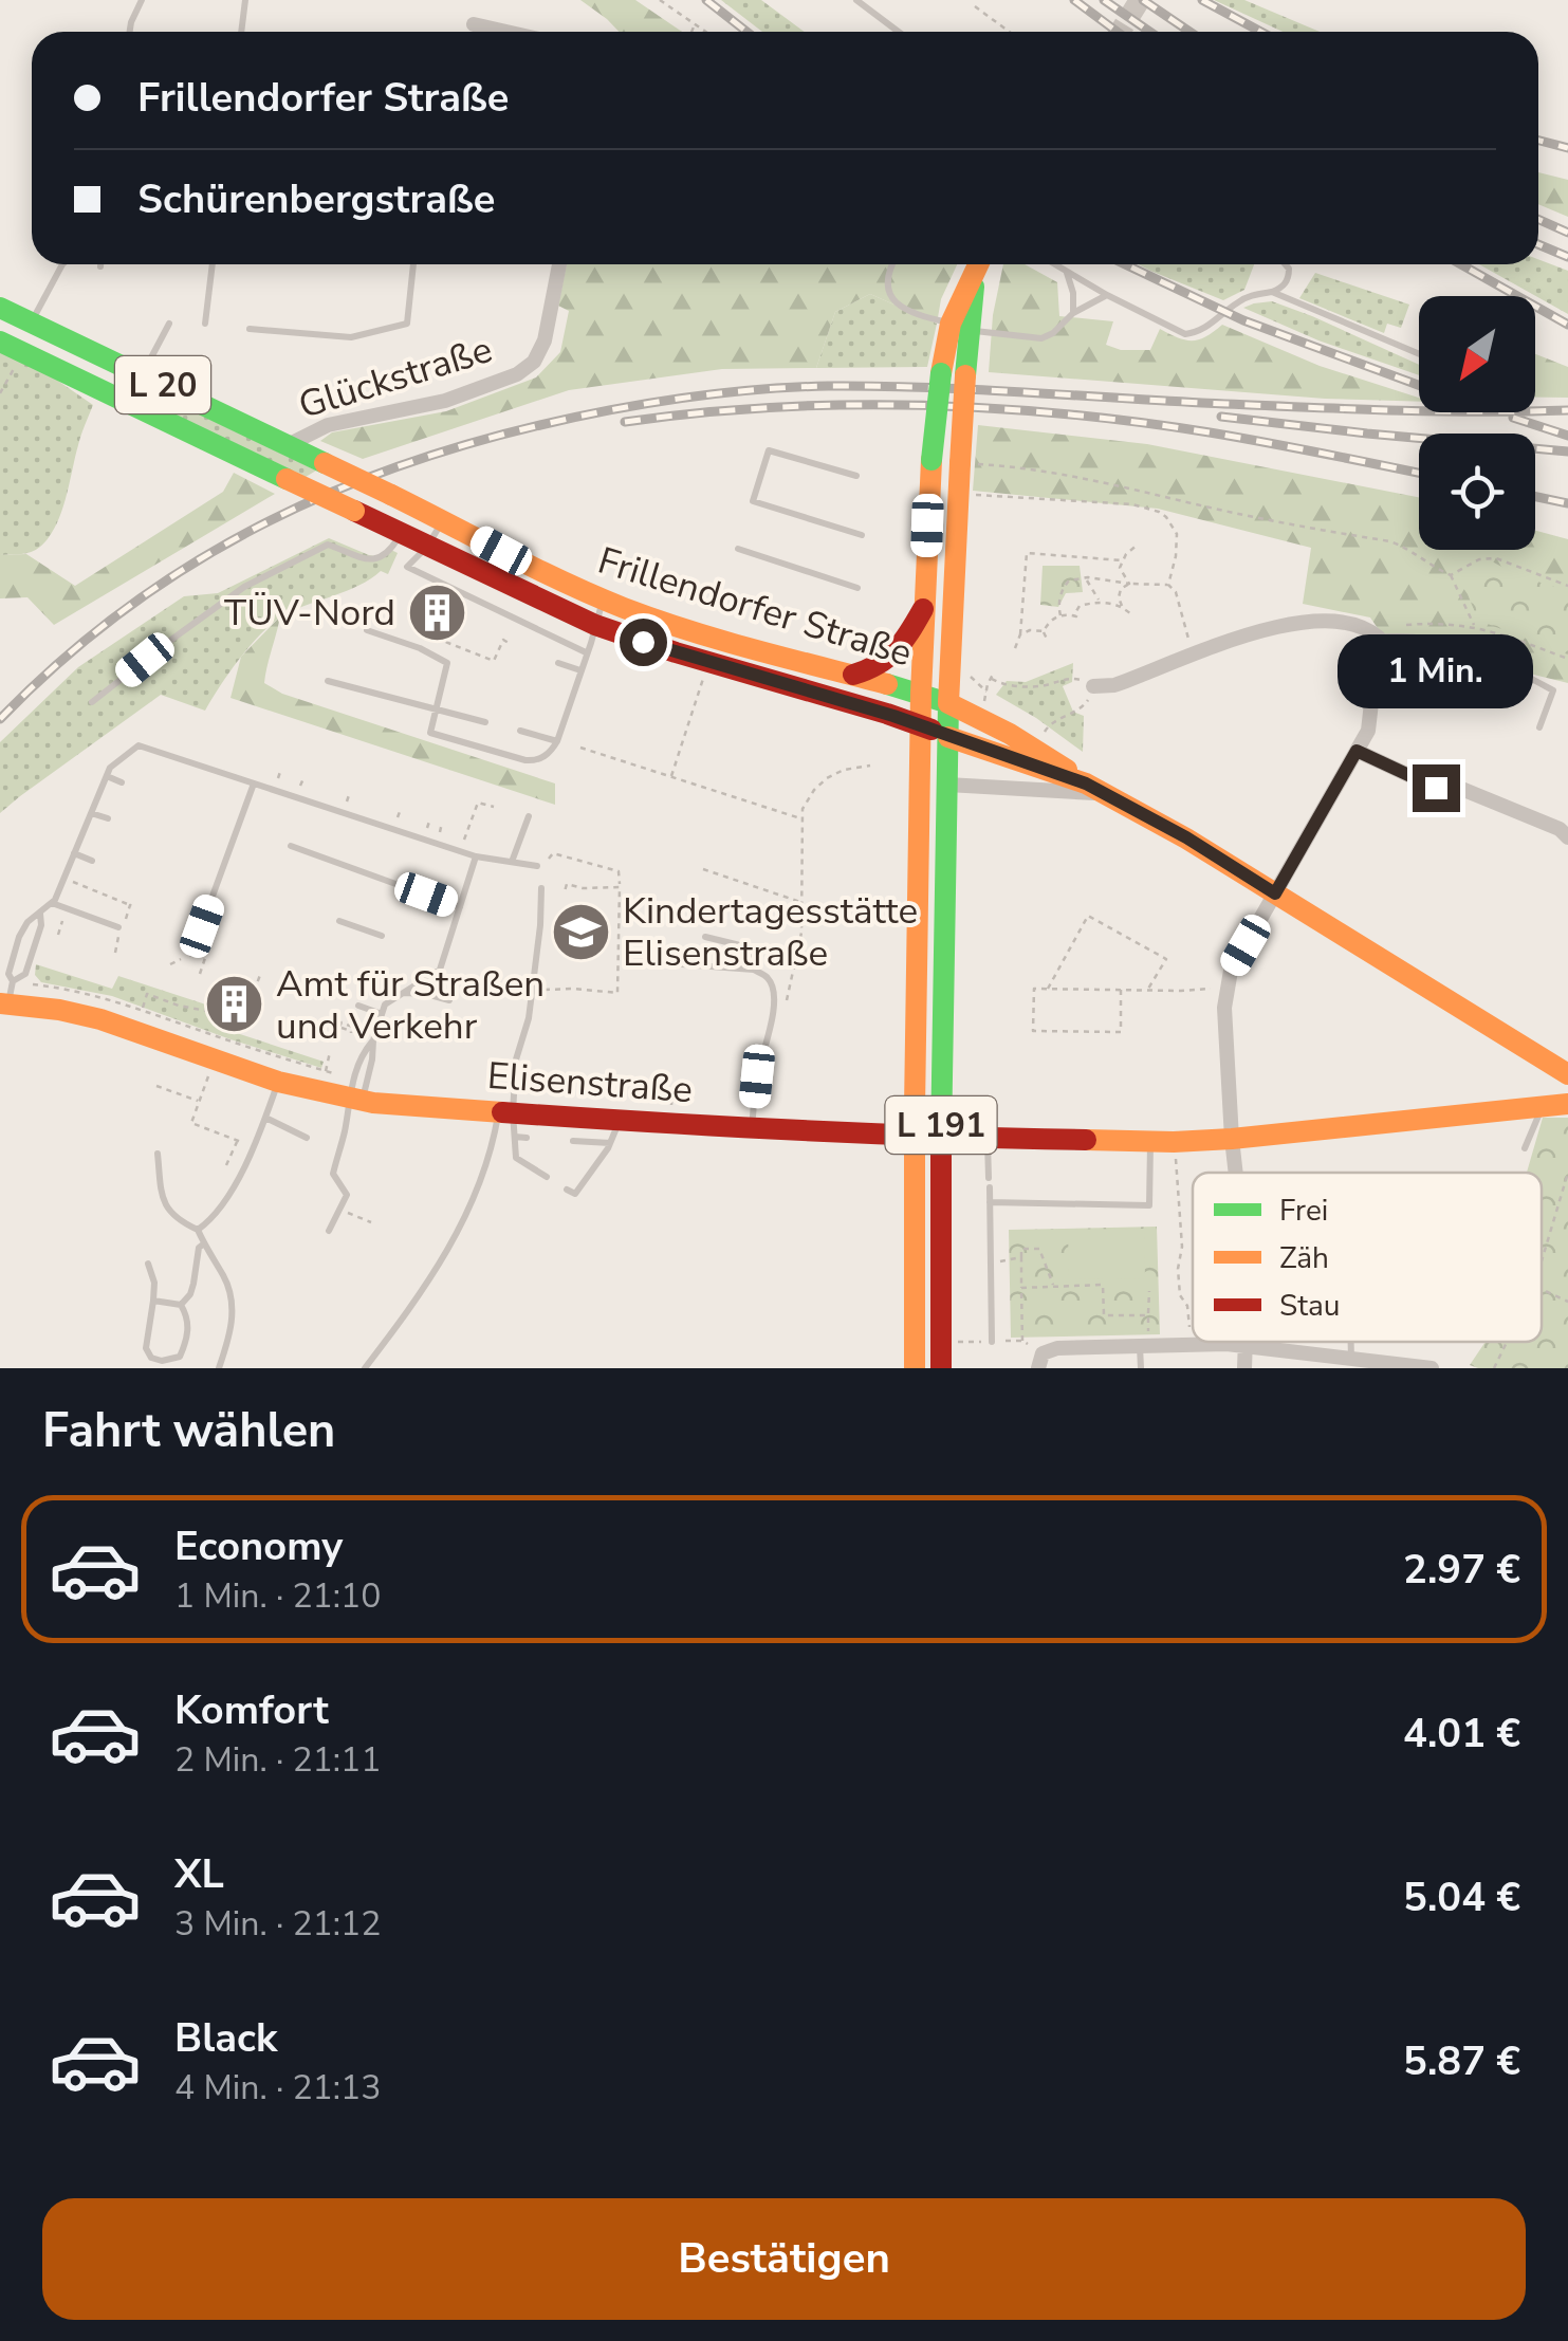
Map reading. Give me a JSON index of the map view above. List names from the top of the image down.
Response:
{
  "streets": {
    "main road": [
      "L 20",
      "Frillendorfer Straße",
      "Elisenstraße",
      "L 191"
    ],
    "street": ["Glückstraße"]
  },
  "crossings": [
    ["Glückstraße", "Frillendorfer Straße"],
    ["Frillendorfer Straße", "L 191"],
    ["Elisenstraße", "L 191"]
  ],
  "places": {
    "building": ["TÜV-Nord", "Amt für Straßen und Verkehr"],
    "school or university": ["Kindertagesstätte Elisenstraße"]
  },
  "legend": ["Frei", "Zäh", "Stau"],
  "north": "bottom left",
  "page": {
    "banner": ["Frillendorfer Straße", "Schürenbergstraße"],
    "bubble": "1 Min.",
    "heading": "Fahrt wählen",
    "list": [
      {
        "name": "Economy",
        "note": "1 Min. · 21:10",
        "value": "2.97 €"
      },
      {
        "name": "Komfort",
        "note": "2 Min. · 21:11",
        "value": "4.01 €"
      },
      {
        "name": "XL",
        "note": "3 Min. · 21:12",
        "value": "5.04 €"
      },
      {
        "name": "Black",
        "note": "4 Min. · 21:13",
        "value": "5.87 €"
      }
    ],
    "buttons": "Bestätigen"
  }
}
